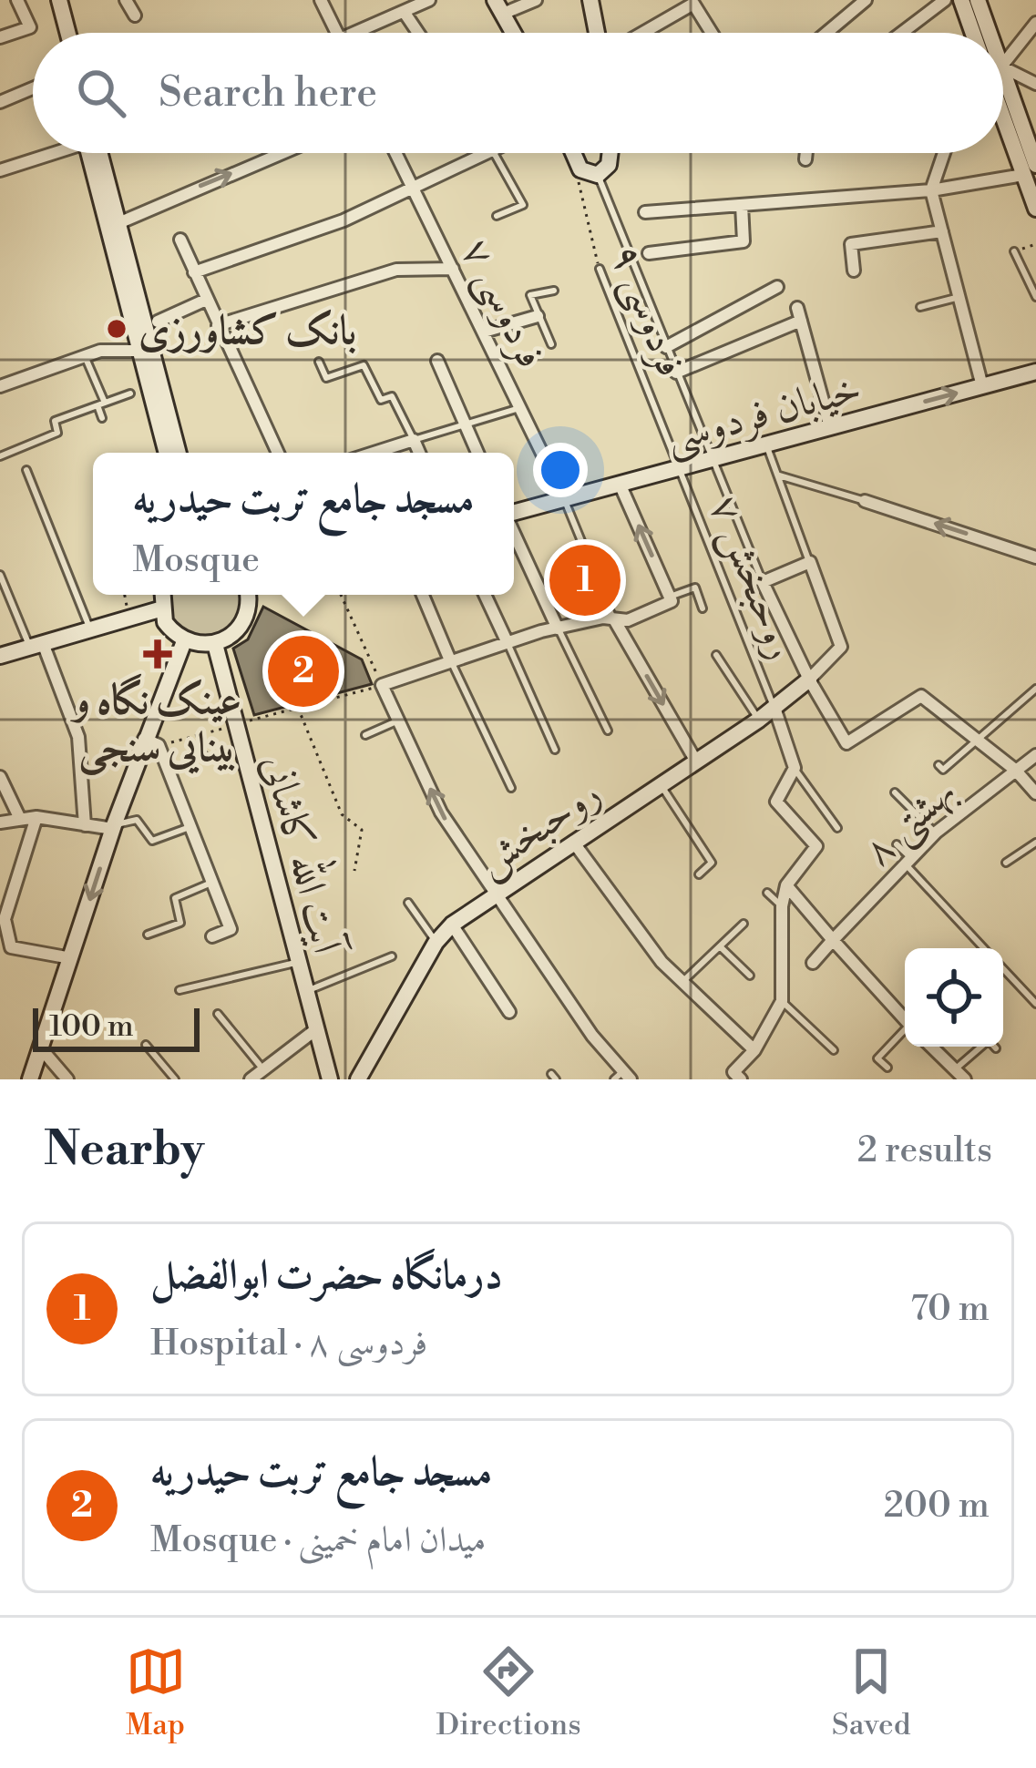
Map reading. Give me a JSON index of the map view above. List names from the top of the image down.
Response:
{
  "streets": {
    "main road": ["خیابان فردوسی", "روحبخش", "آیت الله کاشانی"],
    "street": ["فردوسی ۷", "بهشتی ۸"],
    "lane": ["فردوسی ۹", "روحبخش ۷"]
  },
  "crossings": [
    ["فردوسی ۷", "خیابان فردوسی"],
    ["فردوسی ۹", "خیابان فردوسی"],
    ["فردوسی ۹", "روحبخش ۷"],
    ["خیابان فردوسی", "روحبخش ۷"],
    ["روحبخش ۷", "روحبخش"]
  ],
  "places": {
    "other": ["بانک کشاورزی"],
    "health": ["عینک نگاه و بینایی سنجی"]
  },
  "scale_bar": "100 m",
  "page": {
    "search": "Search here",
    "popup": ["مسجد جامع تربت حیدریه", "Mosque"],
    "pins": ["1", "2"],
    "scale": "100 m",
    "heading": ["Nearby", "2 results"],
    "list": [
      {
        "mark": "1",
        "name": "درمانگاه حضرت ابوالفضل",
        "note": "Hospital · فردوسی ۸",
        "value": "70 m"
      },
      {
        "mark": "2",
        "name": "مسجد جامع تربت حیدریه",
        "note": "Mosque · میدان امام خمینی",
        "value": "200 m"
      }
    ],
    "nav": ["Map", "Directions", "Saved"]
  }
}
